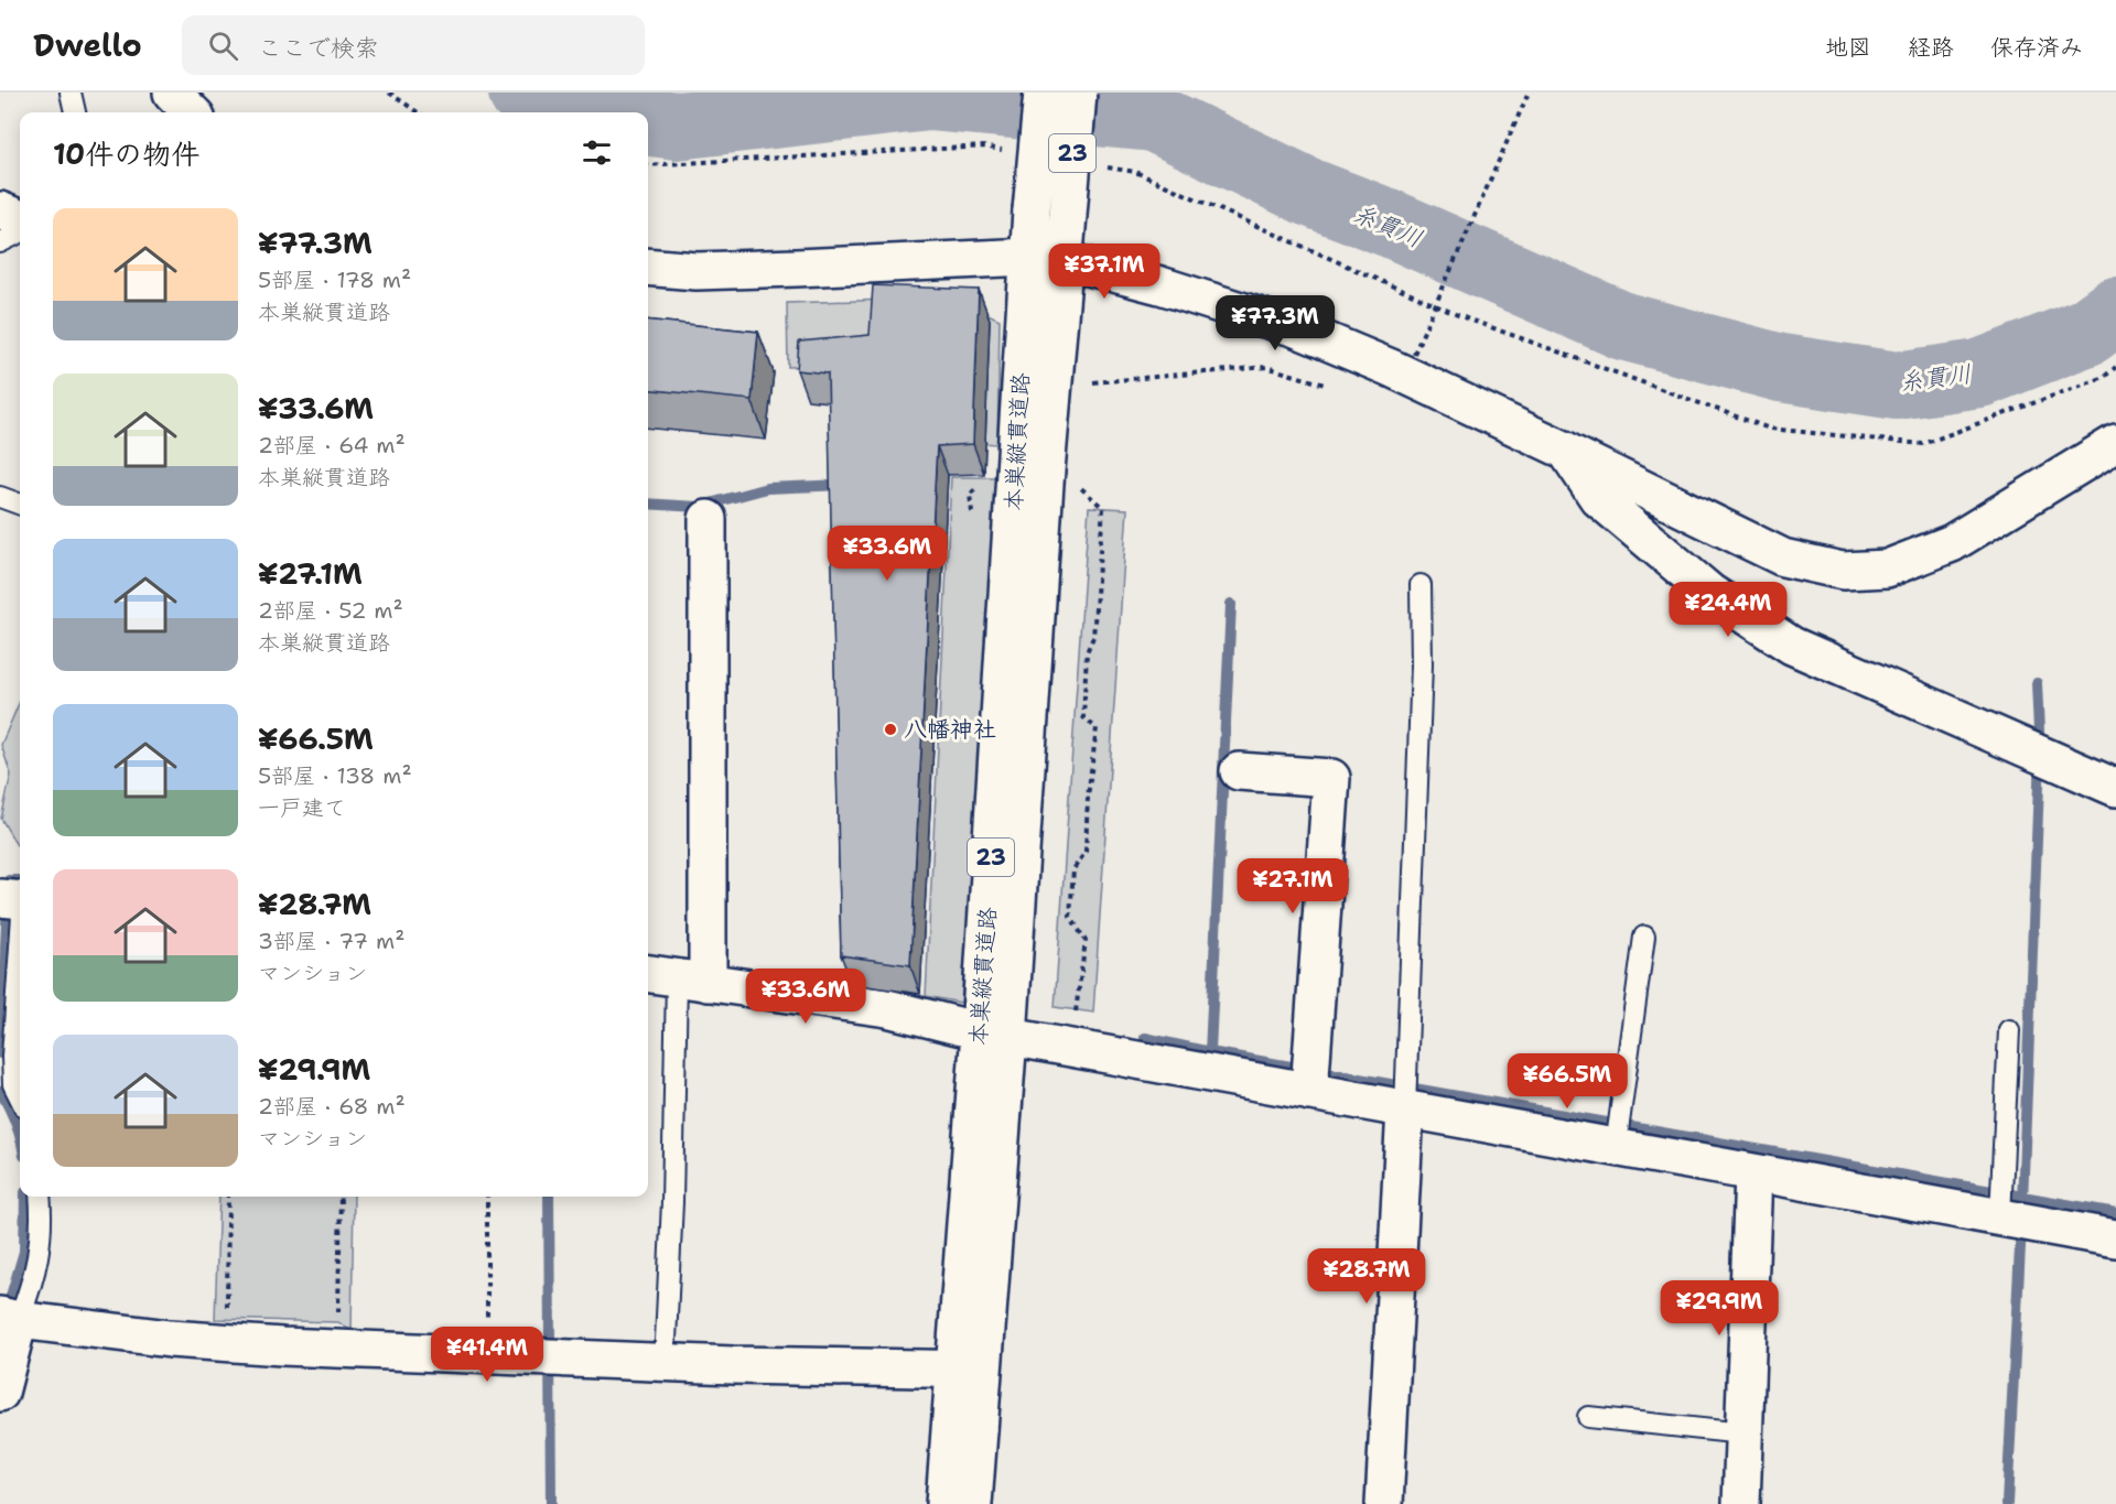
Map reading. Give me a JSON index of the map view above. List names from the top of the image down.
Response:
{
  "streets": {
    "street": ["23", "本巣縦貫道路"]
  },
  "water": ["糸貫川"],
  "places": ["八幡神社"],
  "page": {
    "header": "Dwello",
    "search": "ここで検索",
    "nav": ["地図", "経路", "保存済み"],
    "heading": "10件の物件",
    "list": [
      {
        "name": "¥77.3M",
        "note": "5部屋 · 178 m² · 本巣縦貫道路"
      },
      {
        "name": "¥33.6M",
        "note": "2部屋 · 64 m² · 本巣縦貫道路"
      },
      {
        "name": "¥27.1M",
        "note": "2部屋 · 52 m² · 本巣縦貫道路"
      },
      {
        "name": "¥66.5M",
        "note": "5部屋 · 138 m² · 一戸建て"
      },
      {
        "name": "¥28.7M",
        "note": "3部屋 · 77 m² · マンション"
      },
      {
        "name": "¥29.9M",
        "note": "2部屋 · 68 m² · マンション"
      }
    ],
    "price": [
      "¥37.1M",
      "¥77.3M",
      "¥33.6M",
      "¥24.4M",
      "¥27.1M",
      "¥33.6M",
      "¥66.5M",
      "¥28.7M",
      "¥29.9M",
      "¥41.4M"
    ]
  }
}
